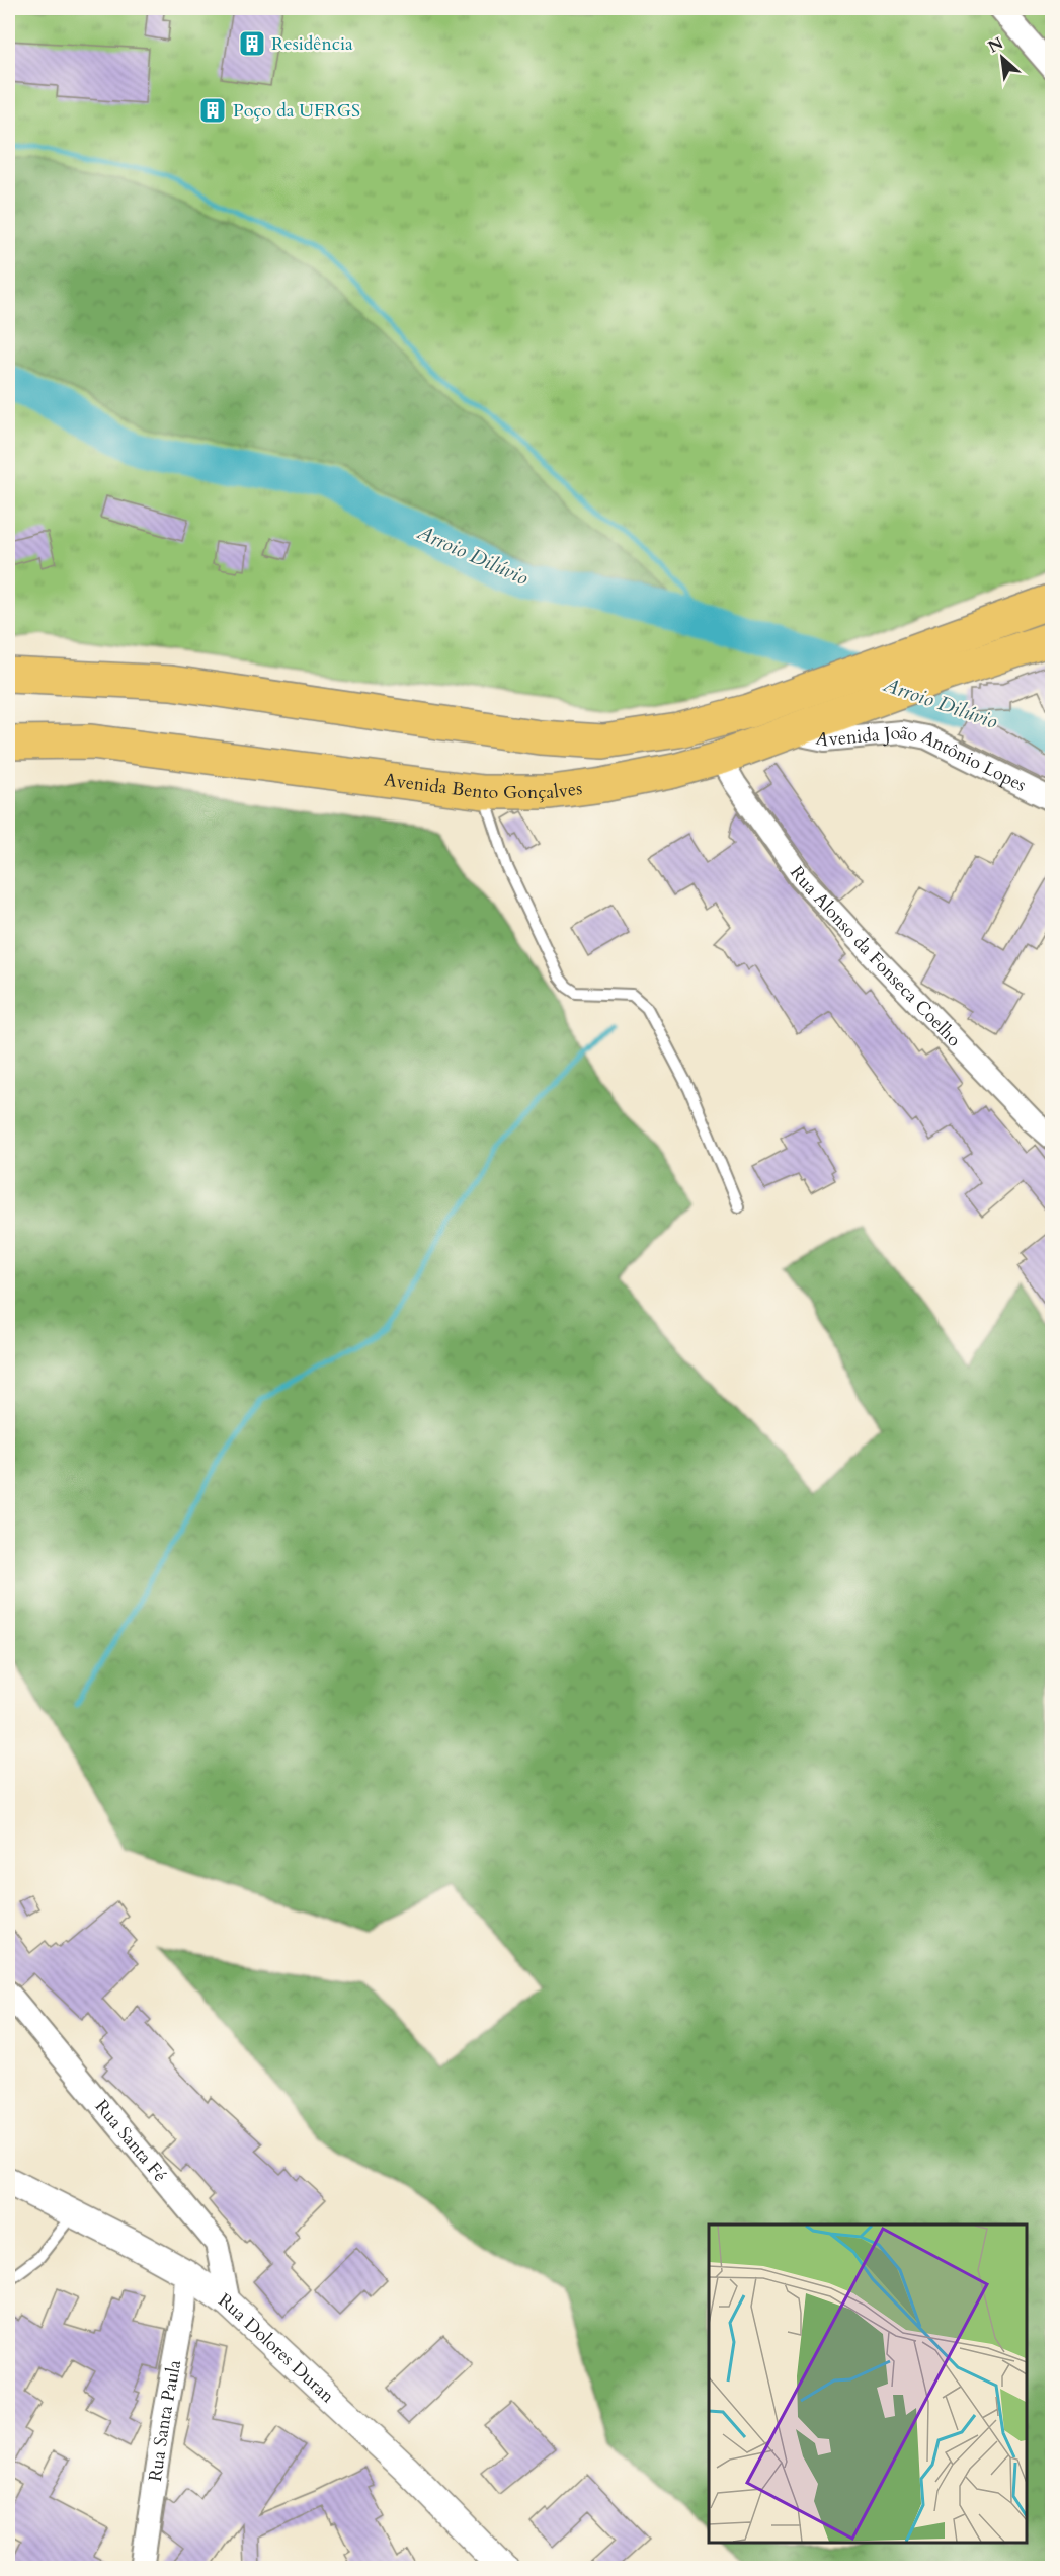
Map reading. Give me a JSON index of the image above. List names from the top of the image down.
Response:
{
  "streets": {
    "main road": ["Avenida Bento Gonçalves"],
    "street": [
      "Avenida João Antônio Lopes",
      "Rua Alonso da Fonseca Coelho",
      "Rua Santa Fé",
      "Rua Dolores Duran",
      "Rua Santa Paula"
    ]
  },
  "crossings": [
    ["Avenida João Antônio Lopes", "Avenida Bento Gonçalves"],
    ["Avenida Bento Gonçalves", "Rua Alonso da Fonseca Coelho"],
    ["Rua Santa Fé", "Rua Dolores Duran"],
    ["Rua Dolores Duran", "Rua Santa Paula"]
  ],
  "water": ["Arroio Dilúvio"],
  "places": {
    "building": ["Residência", "Poço da UFRGS"]
  },
  "north": "top left"
}
